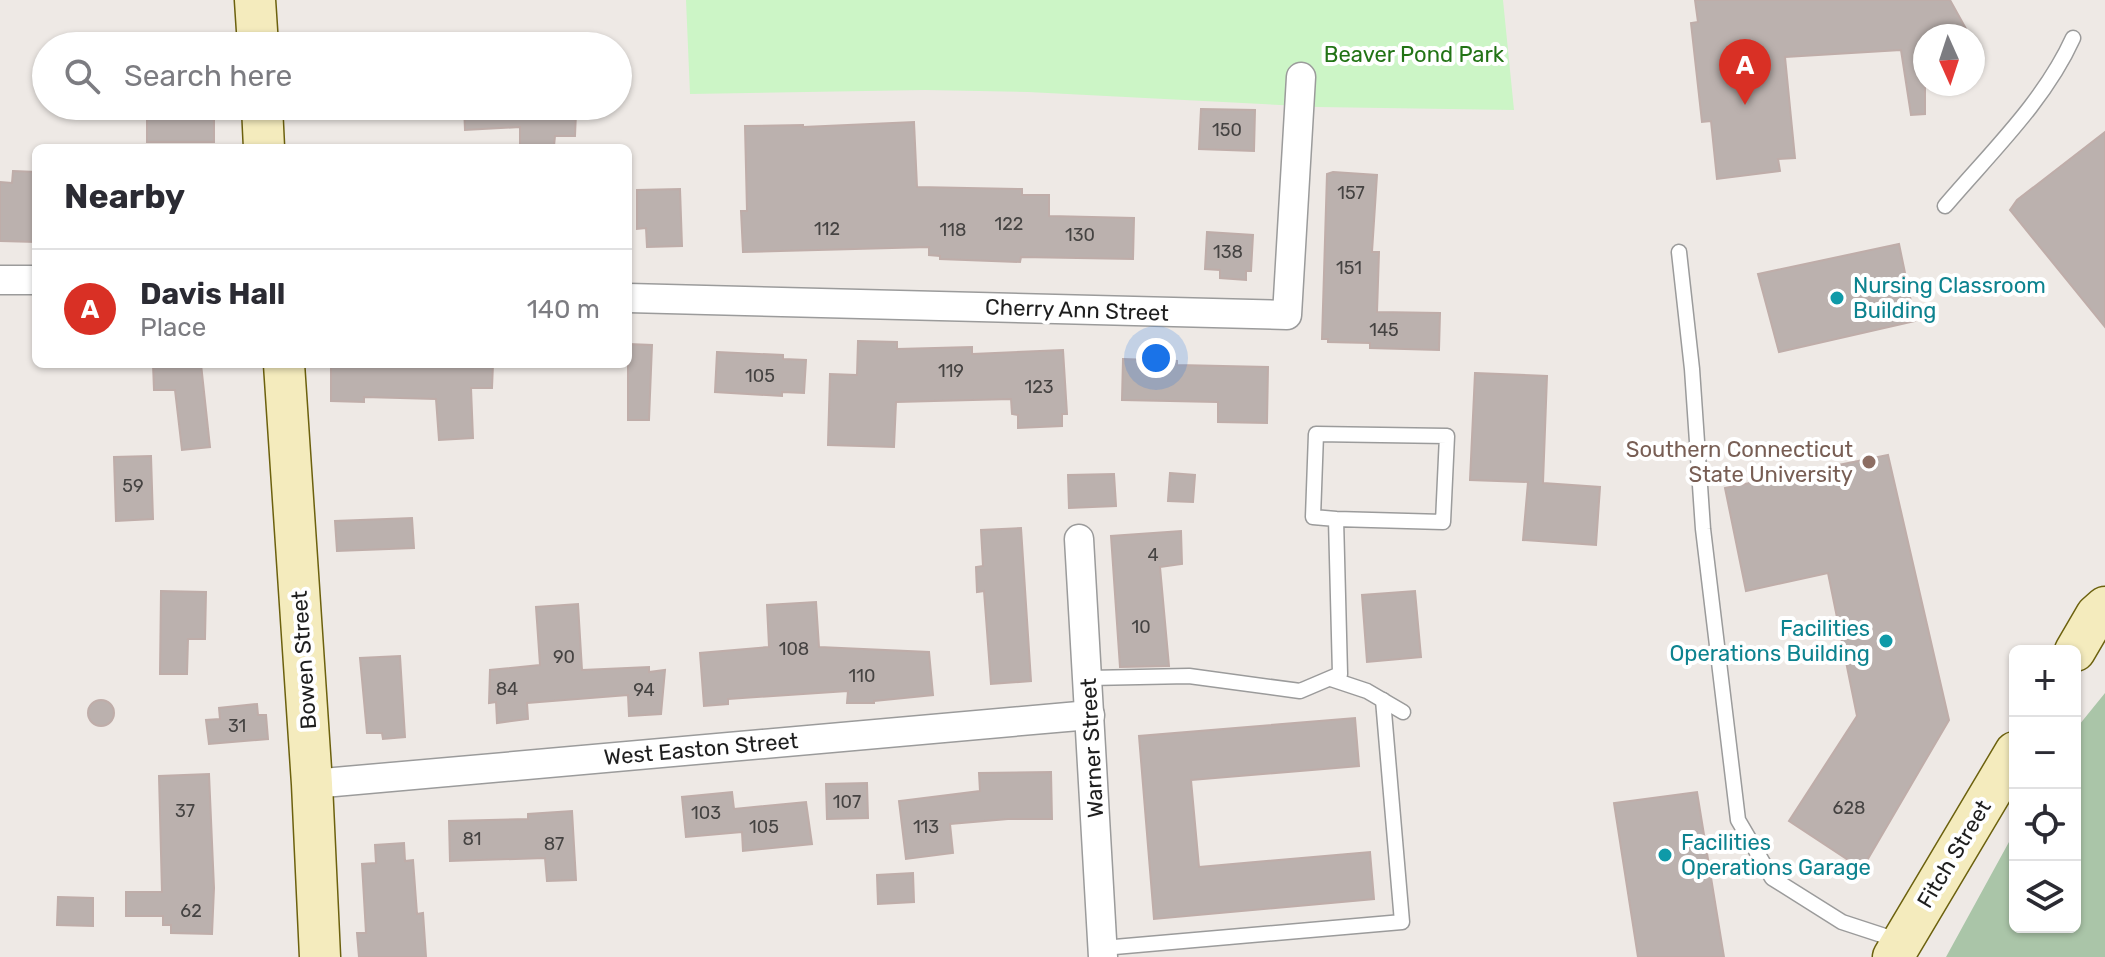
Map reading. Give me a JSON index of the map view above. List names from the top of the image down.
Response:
{
  "streets": {
    "main road": ["Bowen Street", "Fitch Street"],
    "street": ["Cherry Ann Street", "Warner Street", "West Easton Street"]
  },
  "crossings": [
    ["Bowen Street", "West Easton Street"],
    ["Warner Street", "West Easton Street"]
  ],
  "parks": ["Beaver Pond Park"],
  "places": [
    "Nursing Classroom Building",
    "Southern Connecticut State University",
    "Facilities Operations Building",
    "Facilities Operations Garage"
  ],
  "house_numbers": [
    "150",
    "157",
    "122",
    "112",
    "118",
    "130",
    "138",
    "151",
    "145",
    "119",
    "105",
    "123",
    "59",
    "4",
    "10",
    "108",
    "90",
    "110",
    "84",
    "94",
    "31",
    "107",
    "628",
    "37",
    "103",
    "105",
    "113",
    "81",
    "87",
    "62"
  ],
  "north": "bottom",
  "page": {
    "search": "Search here",
    "pins": "A",
    "heading": "Nearby",
    "list": [
      {
        "mark": "A",
        "name": "Davis Hall",
        "note": "Place",
        "value": "140 m"
      }
    ],
    "map_buttons": ["+", "−"]
  }
}
